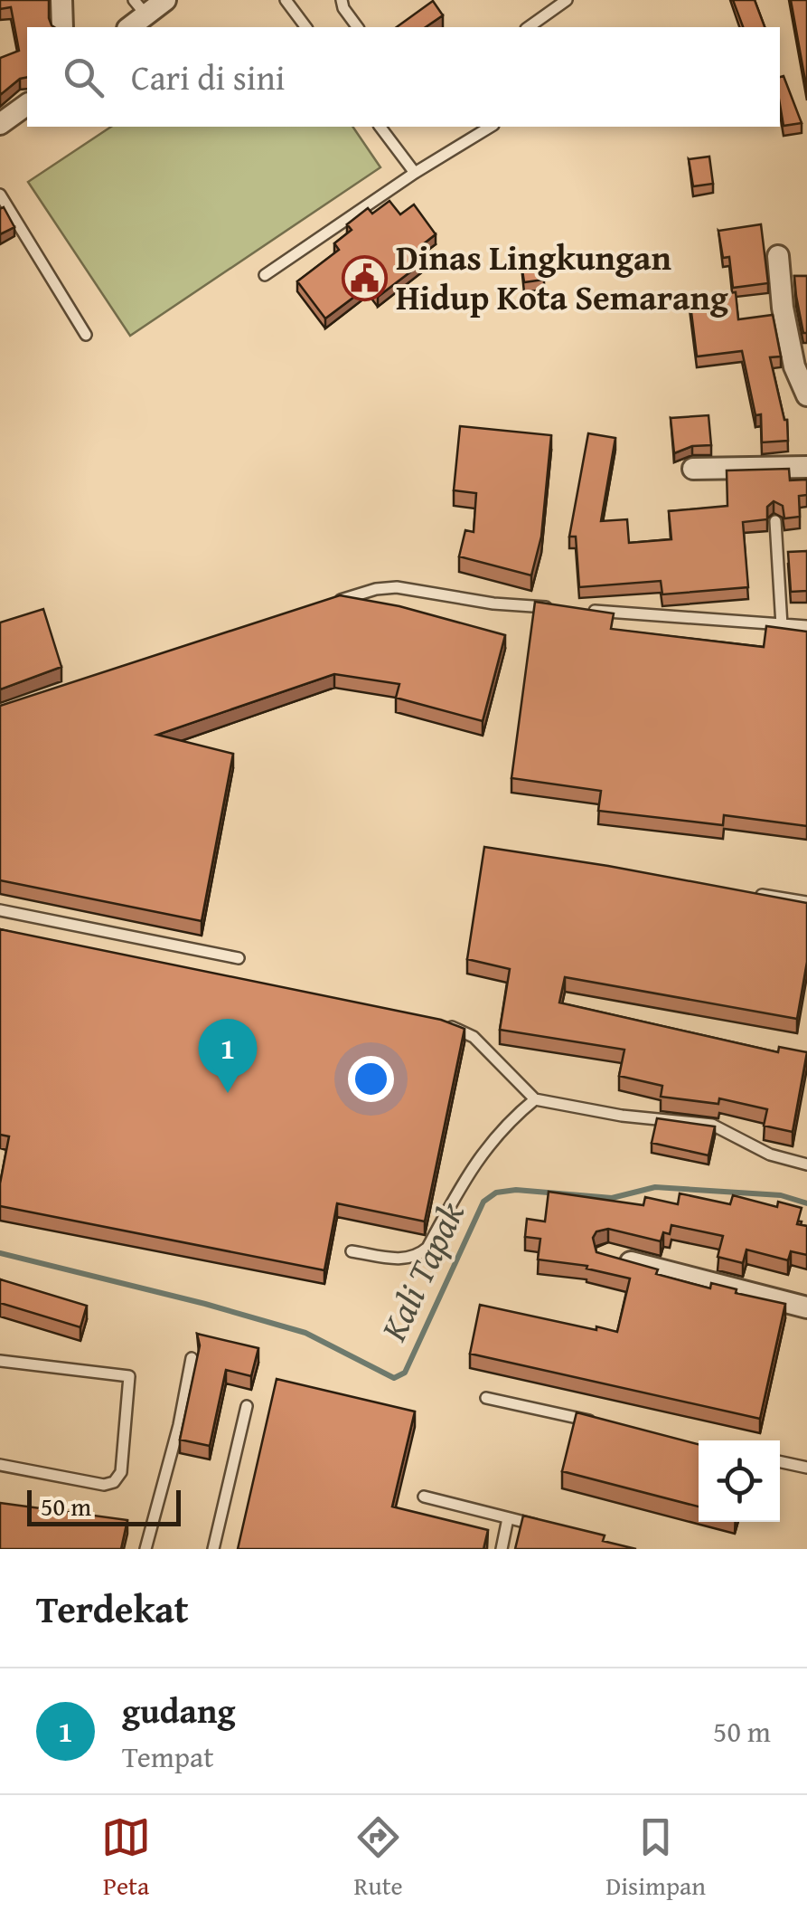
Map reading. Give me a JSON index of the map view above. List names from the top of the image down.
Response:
{
  "water": ["Kali Tapak"],
  "places": {
    "public building": ["Dinas Lingkungan Hidup Kota Semarang"]
  },
  "scale_bar": "50 m",
  "page": {
    "search": "Cari di sini",
    "pins": "1",
    "scale": "50 m",
    "heading": "Terdekat",
    "list": [
      {
        "mark": "1",
        "name": "gudang",
        "note": "Tempat",
        "value": "50 m"
      }
    ],
    "nav": ["Peta", "Rute", "Disimpan"]
  }
}
